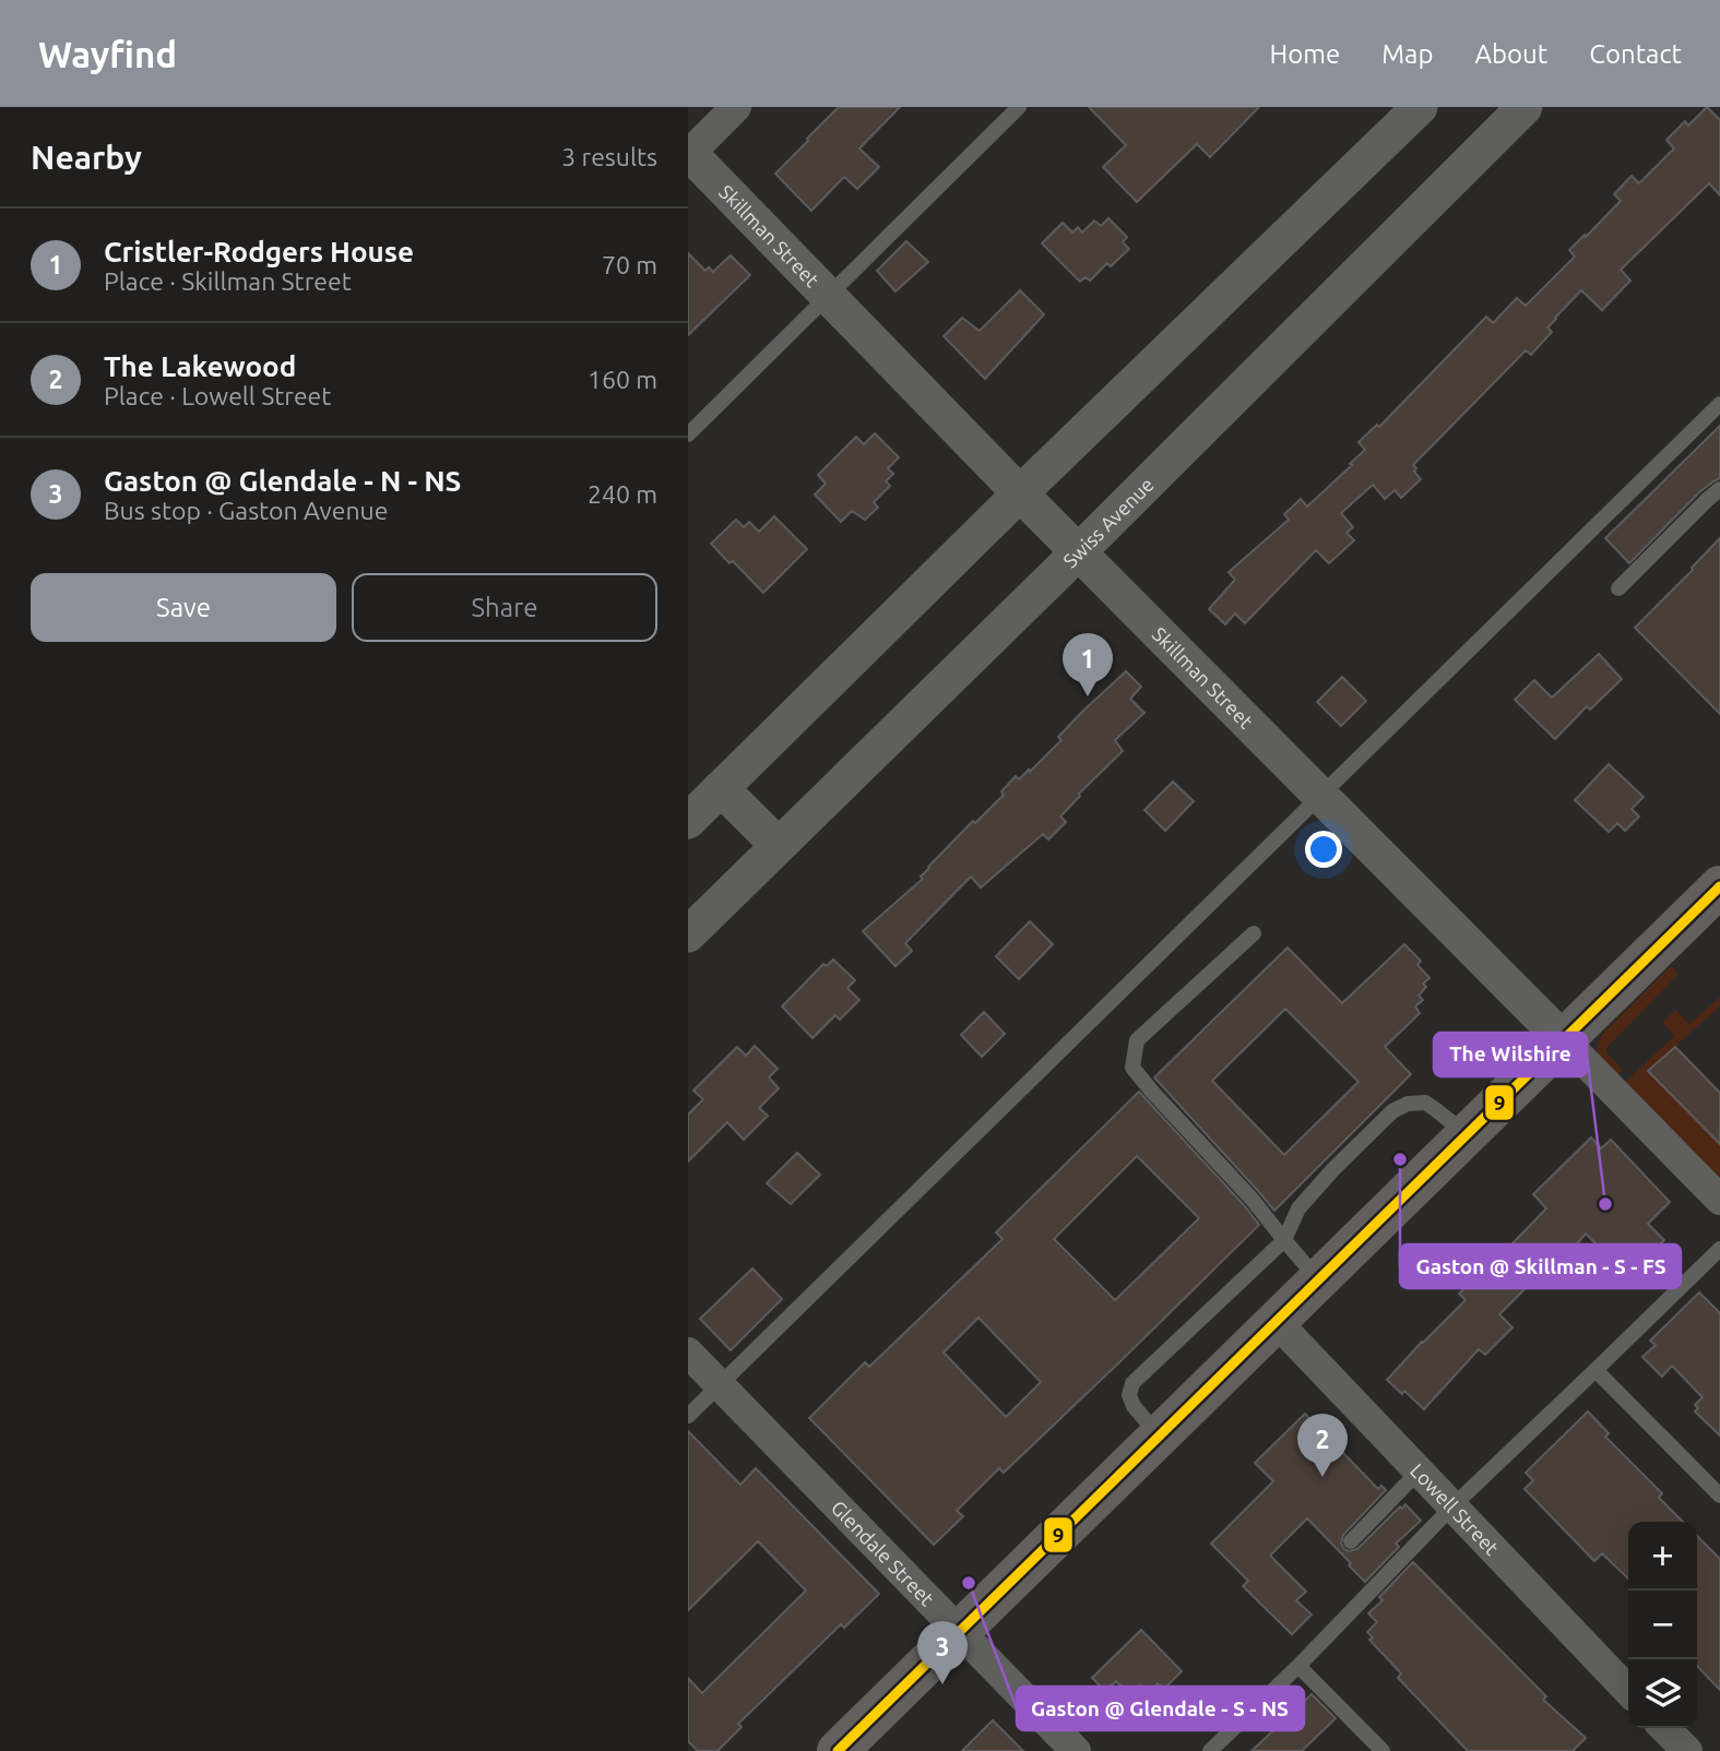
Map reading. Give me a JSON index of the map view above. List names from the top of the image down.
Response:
{
  "streets": {
    "street": [
      "Skillman Street",
      "Swiss Avenue",
      "Lowell Street",
      "Glendale Street"
    ]
  },
  "crossings": [
    ["Skillman Street", "Swiss Avenue"]
  ],
  "places": ["Gaston @ Skillman - S - FS", "The Wilshire", "Gaston @ Glendale - S - NS"],
  "lines": ["transit line 9"],
  "page": {
    "header": "Wayfind",
    "nav": [
      "Home",
      "Map",
      "About",
      "Contact"
    ],
    "heading": ["Nearby", "3 results"],
    "list": [
      {
        "mark": "1",
        "name": "Cristler-Rodgers House",
        "note": "Place · Skillman Street",
        "value": "70 m"
      },
      {
        "mark": "2",
        "name": "The Lakewood",
        "note": "Place · Lowell Street",
        "value": "160 m"
      },
      {
        "mark": "3",
        "name": "Gaston @ Glendale - N - NS",
        "note": "Bus stop · Gaston Avenue",
        "value": "240 m"
      }
    ],
    "buttons": ["Save", "Share"],
    "pins": ["1", "2", "3"],
    "map_buttons": ["+", "−"]
  }
}
